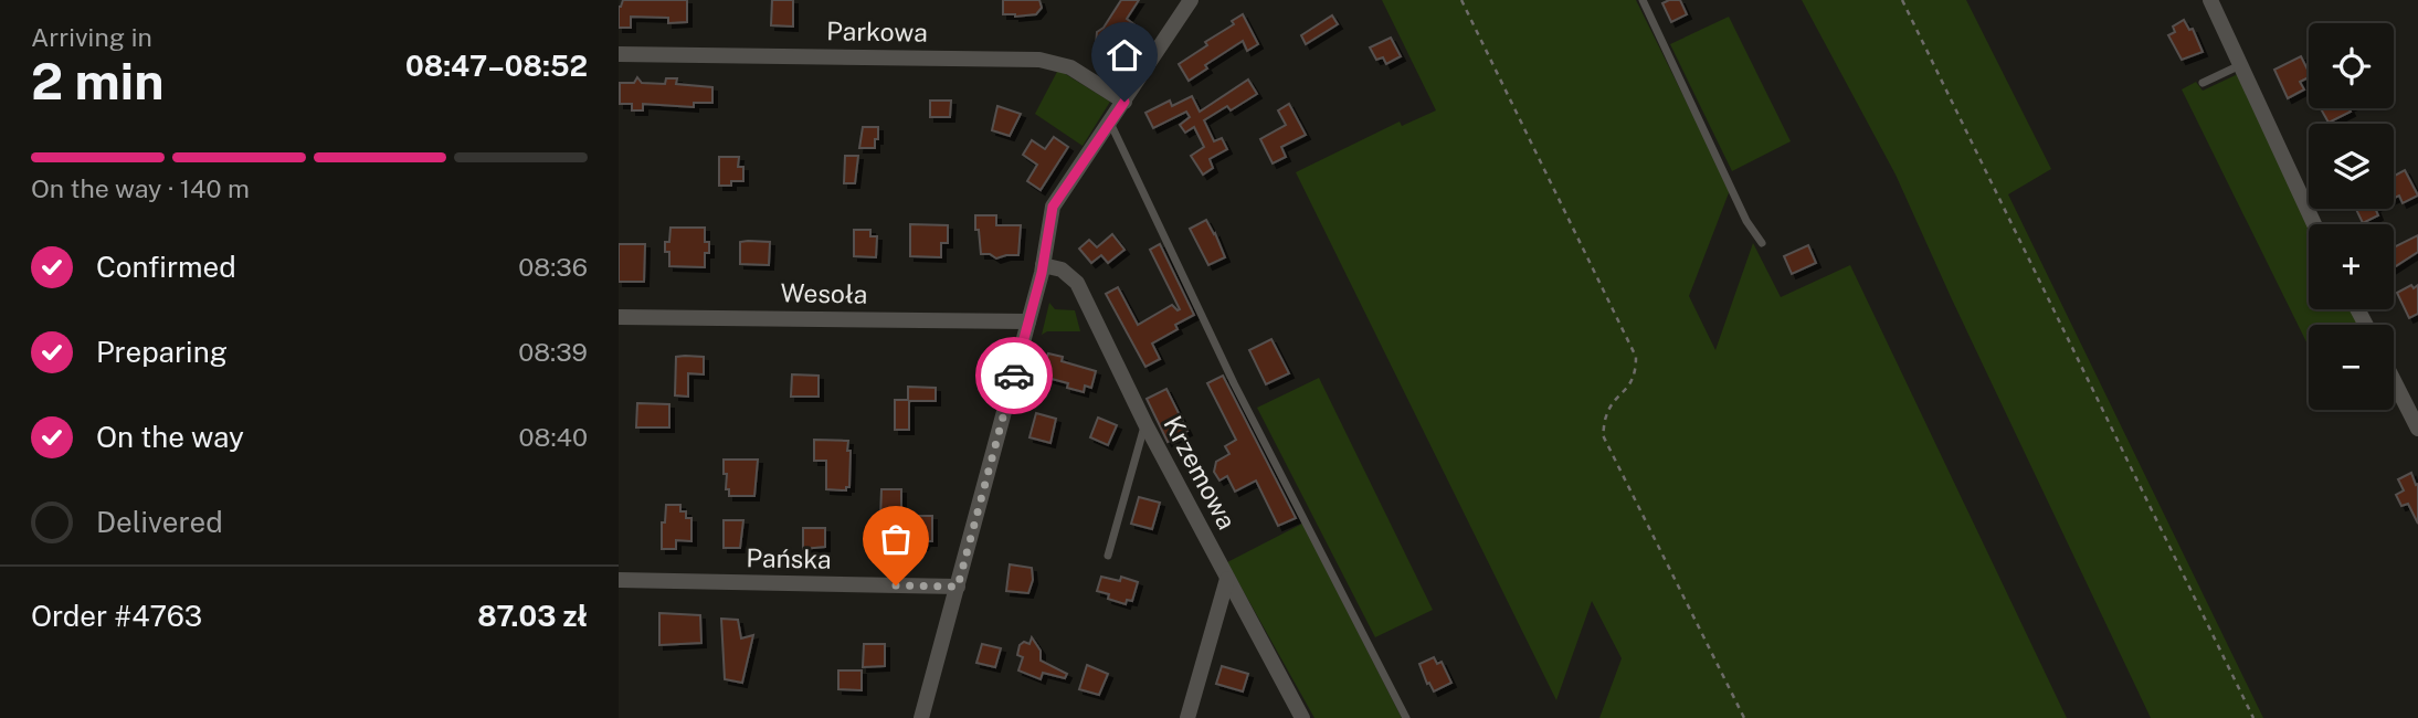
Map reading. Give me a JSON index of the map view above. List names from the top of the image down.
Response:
{
  "streets": {
    "street": [
      "Parkowa",
      "Wesoła",
      "Krzemowa",
      "Pańska"
    ]
  },
  "page": {
    "heading": ["2 min", "Arriving in", "08:47–08:52"],
    "panel": ["Order #4763", "87.03 zł"],
    "map_buttons": ["+", "−"],
    "bar": "On the way · 140 m",
    "list": [
      ["Confirmed", "08:36"],
      ["Preparing", "08:39"],
      ["On the way", "08:40"],
      "Delivered"
    ]
  }
}
